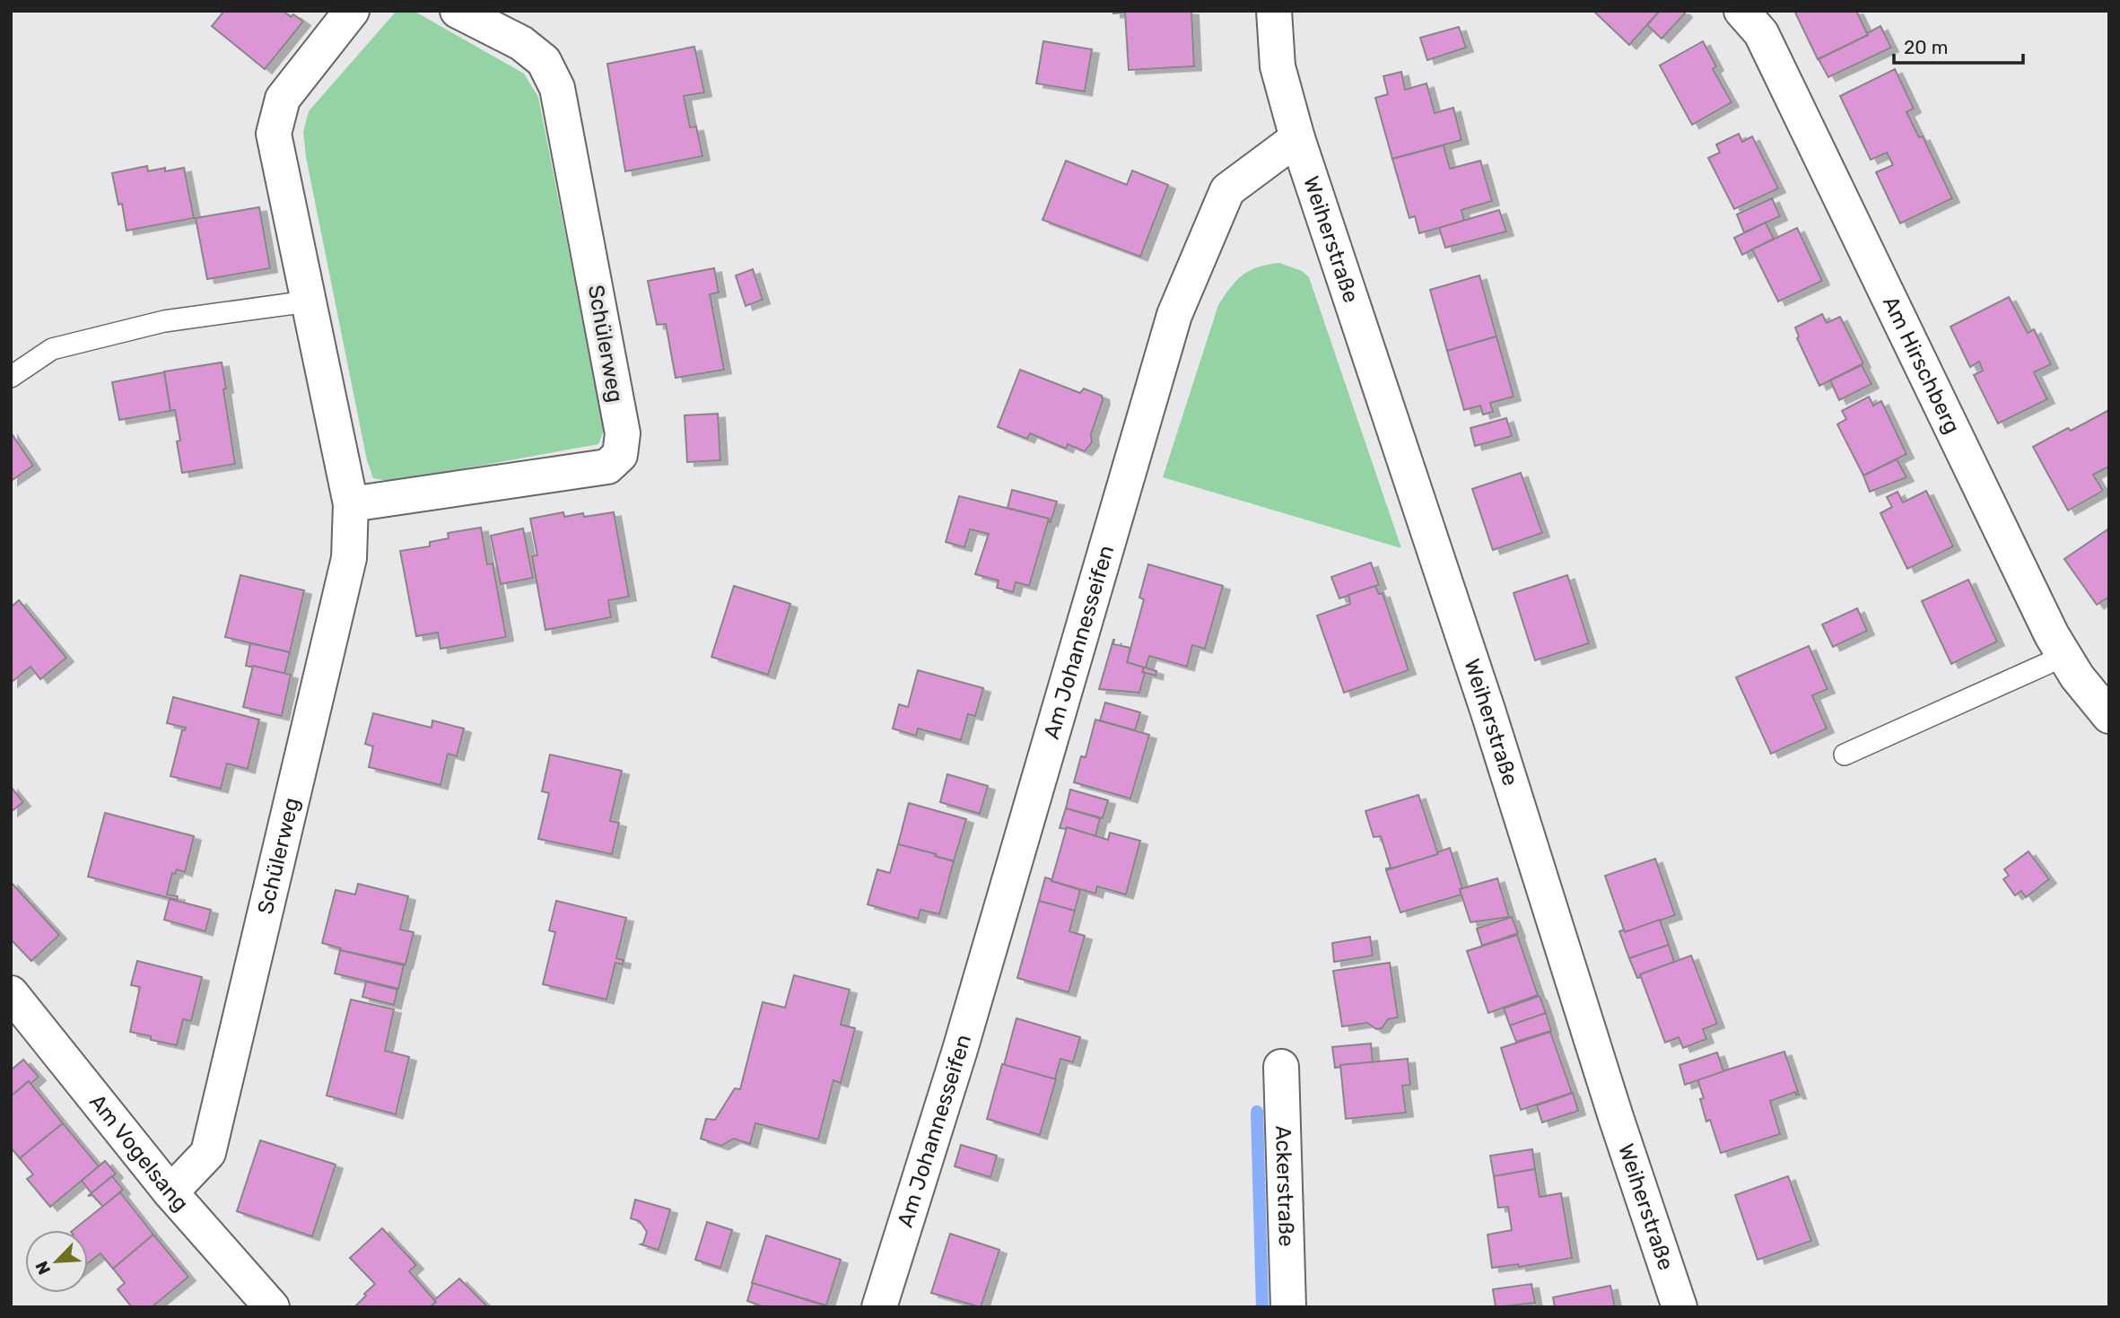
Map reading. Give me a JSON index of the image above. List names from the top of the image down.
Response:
{
  "streets": {
    "street": [
      "Weiherstraße",
      "Schülerweg",
      "Am Hirschberg",
      "Am Johannesseifen",
      "Am Vogelsang",
      "Ackerstraße"
    ]
  },
  "crossings": [
    ["Weiherstraße", "Am Johannesseifen"],
    ["Schülerweg", "Am Vogelsang"]
  ],
  "scale_bar": "20 m",
  "north": "bottom left"
}
